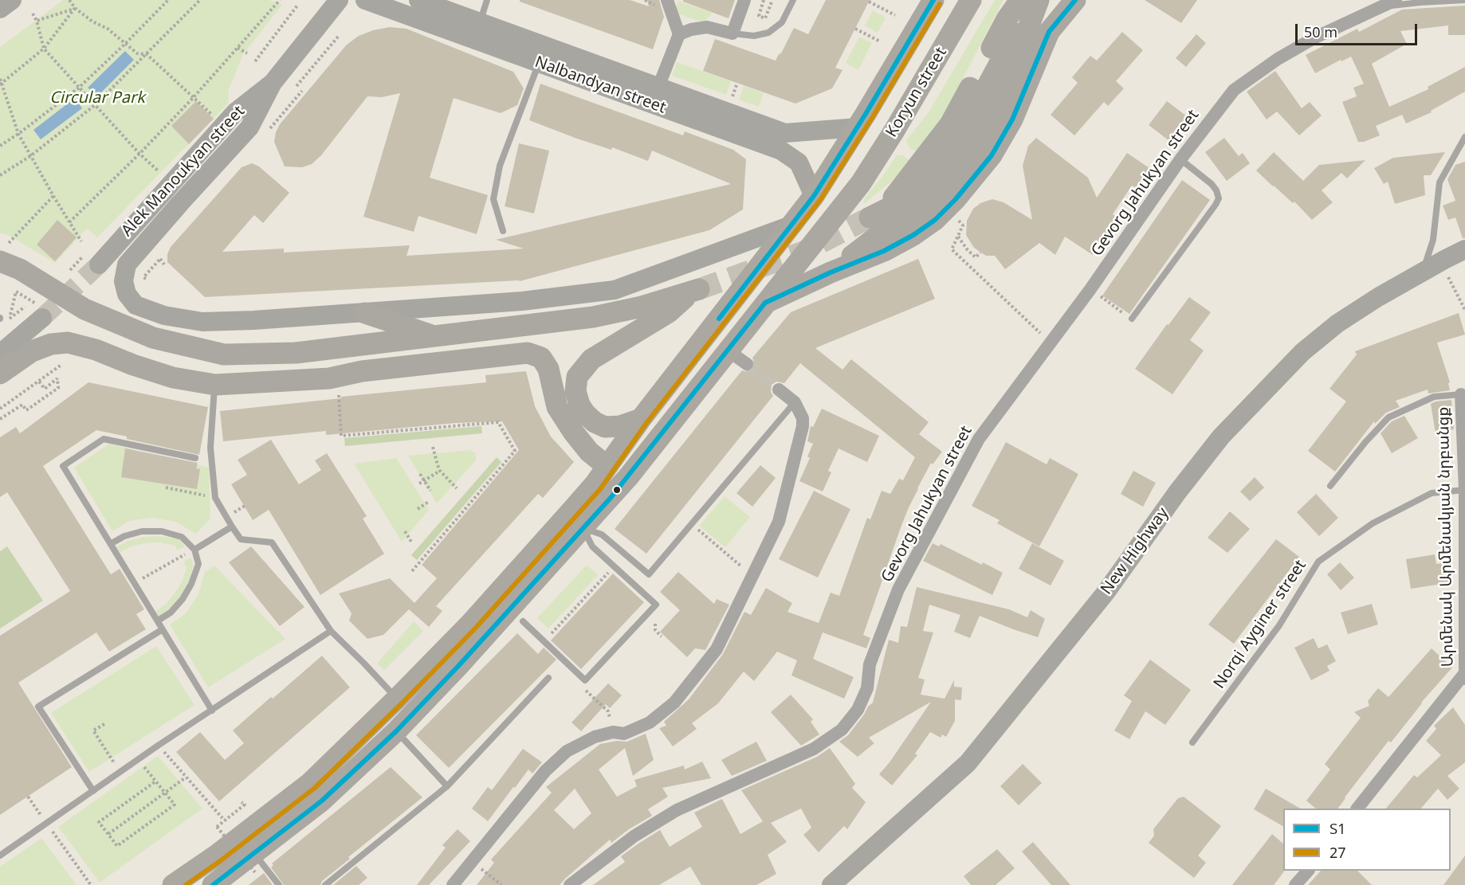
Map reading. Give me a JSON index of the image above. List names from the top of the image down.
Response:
{
  "streets": {
    "main road": [
      "Nalbandyan street",
      "Koryun street",
      "Alek Manoukyan street",
      "New Highway"
    ],
    "street": ["Gevorg Jahukyan street", "Արմենակ Արմենակյան նրբանցք"],
    "lane": ["Norqi Ayginer street"]
  },
  "crossings": [
    ["Nalbandyan street", "Koryun street"],
    ["Արմենակ Արմենակյան նրբանցք", "Norqi Ayginer street"]
  ],
  "parks": ["Circular Park"],
  "lines": ["transit line Տ1", "transit line 27"],
  "legend": ["Տ1", "27"],
  "scale_bar": "50 m"
}
